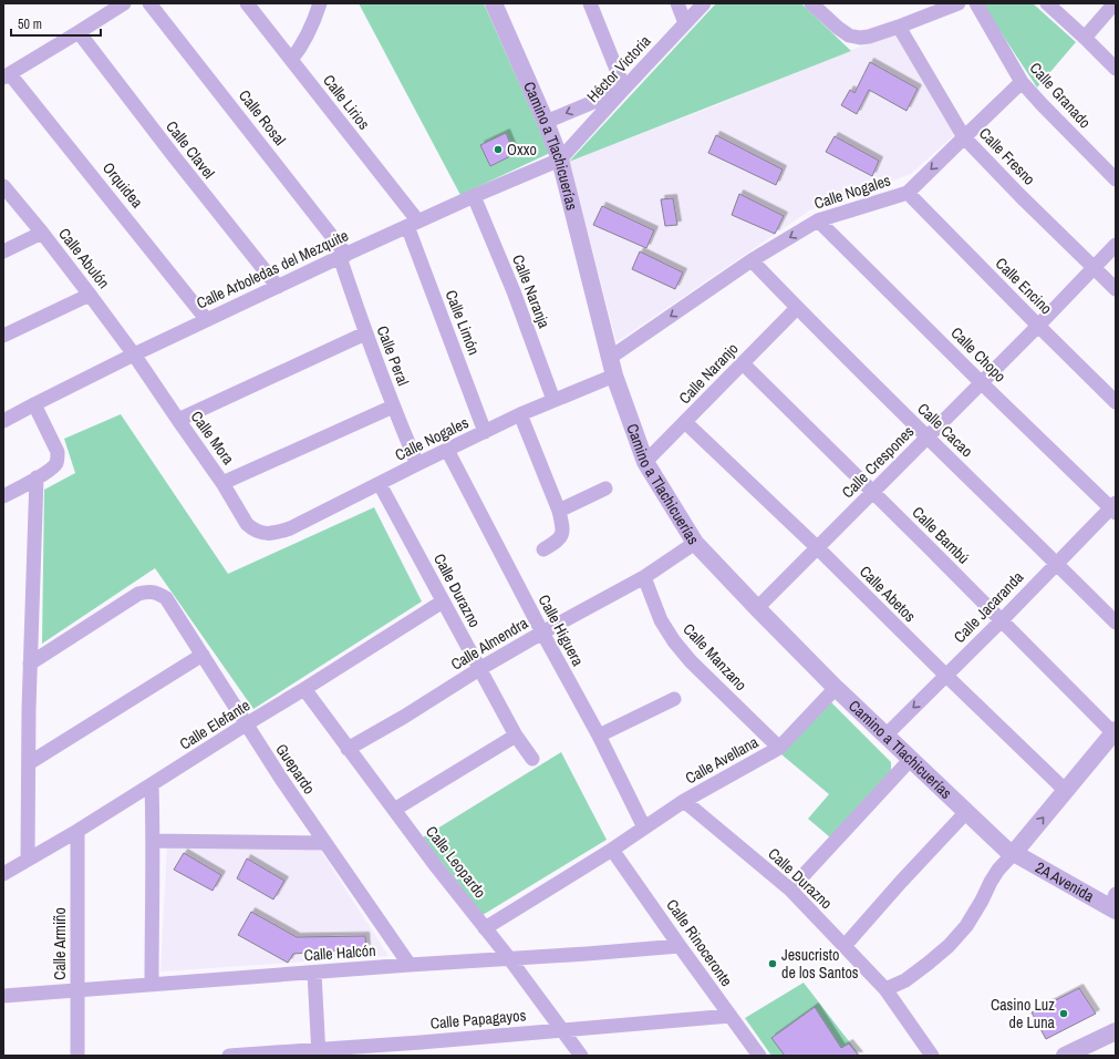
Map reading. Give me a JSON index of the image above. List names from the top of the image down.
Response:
{
  "streets": {
    "street": [
      "Héctor Victoria",
      "Calle Granado",
      "Calle Lirios",
      "Calle Rosal",
      "Camino a Tlachicuerías",
      "Calle Clavel",
      "Calle Fresno",
      "Orquidea",
      "Calle Nogales",
      "Calle Abulón",
      "Calle Arboledas del Mezquite",
      "Calle Encino",
      "Calle Naranja",
      "Calle Limón",
      "Calle Chopo",
      "Calle Peral",
      "Calle Naranjo",
      "Calle Cacao",
      "Calle Mora",
      "Calle Crespones",
      "Calle Bambú",
      "Calle Durazno",
      "Calle Abetos",
      "Calle Jacaranda",
      "Calle Higuera",
      "Calle Almendra",
      "Calle Manzano",
      "Calle Elefante",
      "Calle Avellana",
      "Guepardo",
      "Calle Leopardo",
      "2A Avenida",
      "Calle Rinoceronte",
      "Calle Armiño",
      "Calle Halcón",
      "Calle Papagayos"
    ]
  },
  "crossings": [
    ["Héctor Victoria", "Camino a Tlachicuerías"],
    ["Héctor Victoria", "Calle Arboledas del Mezquite"],
    ["Calle Granado", "Calle Nogales"],
    ["Calle Lirios", "Calle Arboledas del Mezquite"],
    ["Calle Lirios", "Calle Limón"],
    ["Calle Rosal", "Calle Arboledas del Mezquite"],
    ["Calle Rosal", "Calle Peral"],
    ["Camino a Tlachicuerías", "Calle Nogales"],
    ["Camino a Tlachicuerías", "Calle Arboledas del Mezquite"],
    ["Camino a Tlachicuerías", "Calle Naranjo"],
    ["Camino a Tlachicuerías", "Calle Crespones"],
    ["Camino a Tlachicuerías", "Calle Jacaranda"],
    ["Camino a Tlachicuerías", "Calle Almendra"],
    ["Camino a Tlachicuerías", "Calle Avellana"],
    ["Camino a Tlachicuerías", "2A Avenida"],
    ["Calle Clavel", "Calle Arboledas del Mezquite"],
    ["Calle Fresno", "Calle Nogales"],
    ["Calle Fresno", "Calle Crespones"],
    ["Orquidea", "Calle Arboledas del Mezquite"],
    ["Calle Nogales", "Calle Encino"],
    ["Calle Nogales", "Calle Naranja"],
    ["Calle Nogales", "Calle Limón"],
    ["Calle Nogales", "Calle Chopo"],
    ["Calle Nogales", "Calle Peral"],
    ["Calle Nogales", "Calle Cacao"],
    ["Calle Nogales", "Calle Mora"],
    ["Calle Nogales", "Calle Durazno"],
    ["Calle Nogales", "Calle Higuera"],
    ["Calle Abulón", "Calle Arboledas del Mezquite"],
    ["Calle Abulón", "Calle Mora"],
    ["Calle Arboledas del Mezquite", "Calle Naranja"],
    ["Calle Arboledas del Mezquite", "Calle Limón"],
    ["Calle Arboledas del Mezquite", "Calle Peral"],
    ["Calle Arboledas del Mezquite", "Calle Mora"],
    ["Calle Encino", "Calle Crespones"],
    ["Calle Chopo", "Calle Crespones"],
    ["Calle Chopo", "Calle Jacaranda"],
    ["Calle Naranjo", "Calle Cacao"],
    ["Calle Naranjo", "Calle Bambú"],
    ["Calle Naranjo", "Calle Abetos"],
    ["Calle Cacao", "Calle Crespones"],
    ["Calle Cacao", "Calle Jacaranda"],
    ["Calle Crespones", "Calle Bambú"],
    ["Calle Crespones", "Calle Abetos"],
    ["Calle Bambú", "Calle Jacaranda"],
    ["Calle Durazno", "Calle Almendra"],
    ["Calle Durazno", "Calle Elefante"],
    ["Calle Durazno", "Calle Avellana"],
    ["Calle Abetos", "Calle Jacaranda"],
    ["Calle Higuera", "Calle Almendra"],
    ["Calle Higuera", "Calle Avellana"],
    ["Calle Almendra", "Calle Manzano"],
    ["Calle Almendra", "Calle Leopardo"],
    ["Calle Manzano", "Calle Avellana"],
    ["Calle Elefante", "Guepardo"],
    ["Calle Elefante", "Calle Leopardo"],
    ["Calle Elefante", "Calle Armiño"],
    ["Calle Avellana", "Calle Leopardo"],
    ["Calle Avellana", "Calle Rinoceronte"],
    ["Guepardo", "Calle Halcón"],
    ["Calle Leopardo", "Calle Halcón"],
    ["Calle Leopardo", "Calle Papagayos"],
    ["Calle Rinoceronte", "Calle Halcón"],
    ["Calle Rinoceronte", "Calle Papagayos"],
    ["Calle Armiño", "Calle Halcón"]
  ],
  "one_way": ["Calle Nogales"],
  "places": ["Oxxo", "Jesucristo de los Santos", "Casino Luz de Luna"],
  "scale_bar": "50 m"
}
